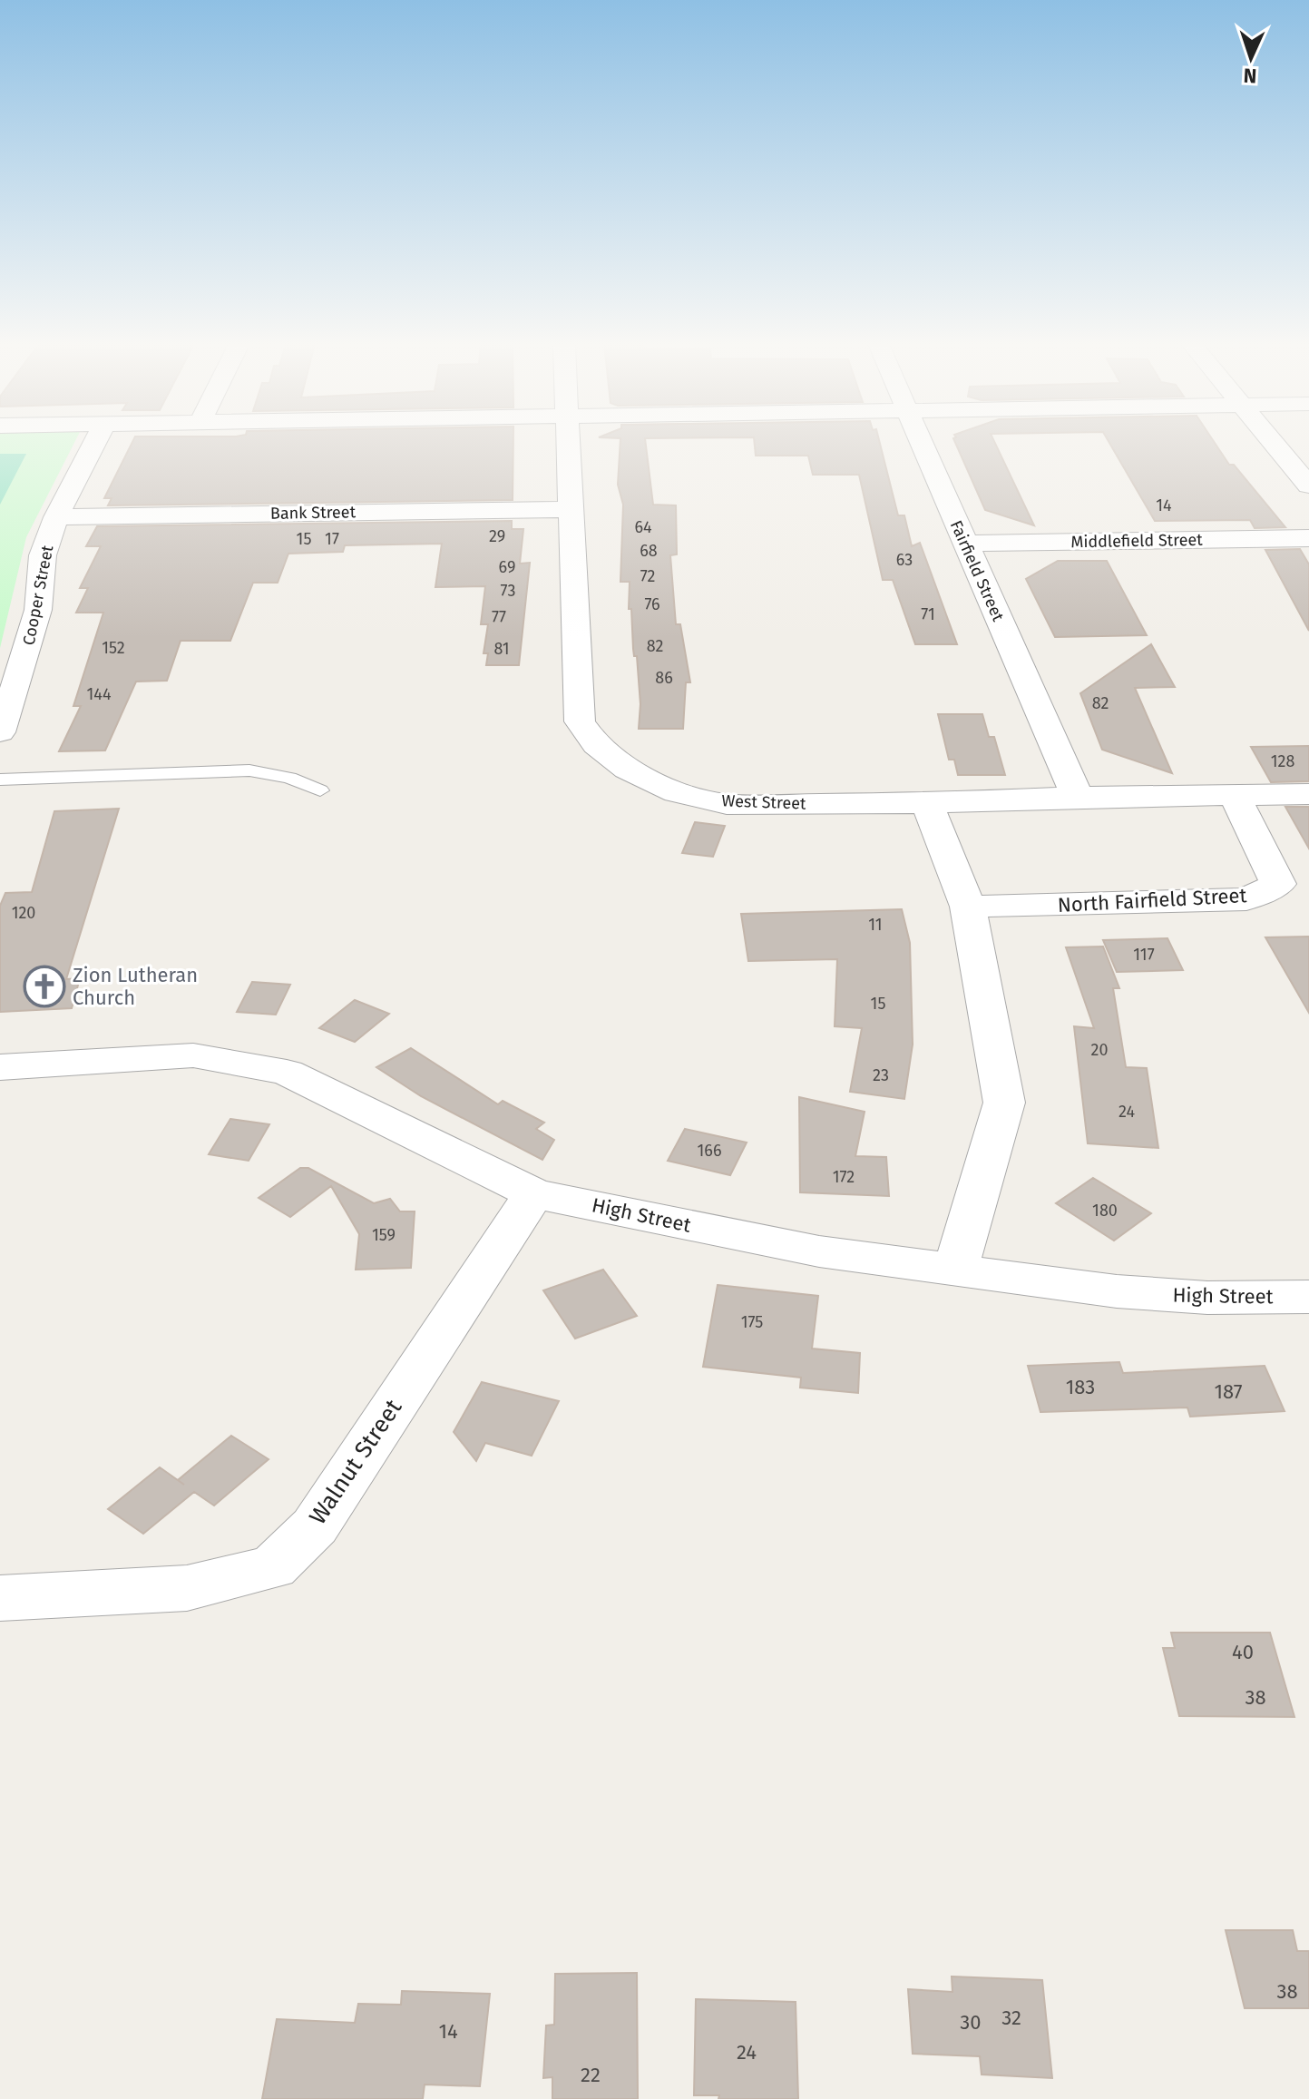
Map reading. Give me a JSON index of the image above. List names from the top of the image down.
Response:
{
  "streets": {
    "street": [
      "Bank Street",
      "Middlefield Street",
      "Fairfield Street",
      "Cooper Street",
      "West Street",
      "North Fairfield Street",
      "High Street",
      "Walnut Street"
    ]
  },
  "crossings": [
    ["Bank Street", "Cooper Street"],
    ["Bank Street", "West Street"],
    ["Middlefield Street", "Fairfield Street"],
    ["Fairfield Street", "West Street"],
    ["West Street", "North Fairfield Street"],
    ["High Street", "Walnut Street"]
  ],
  "places": {
    "church": ["Zion Lutheran Church"]
  },
  "house_numbers": [
    "14",
    "64",
    "29",
    "15",
    "17",
    "68",
    "63",
    "69",
    "72",
    "73",
    "76",
    "71",
    "77",
    "82",
    "152",
    "81",
    "86",
    "144",
    "82",
    "128",
    "120",
    "11",
    "117",
    "15",
    "20",
    "23",
    "24",
    "166",
    "172",
    "180",
    "159",
    "175",
    "183",
    "187",
    "40",
    "38",
    "38",
    "32",
    "30",
    "14",
    "24",
    "22"
  ],
  "north": "bottom"
}
